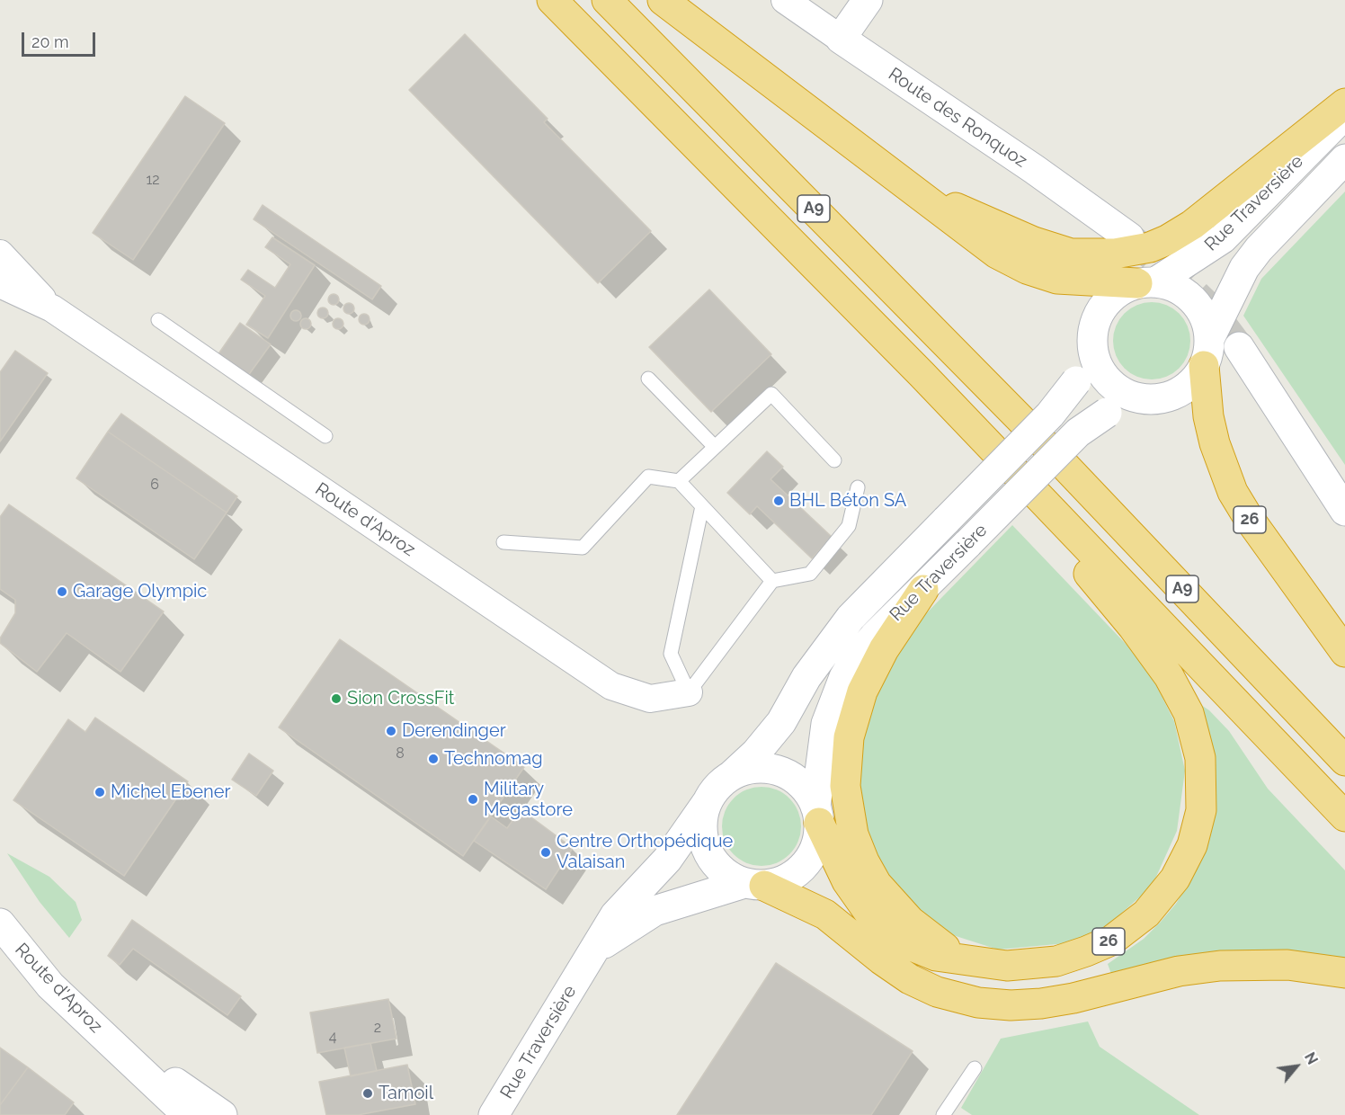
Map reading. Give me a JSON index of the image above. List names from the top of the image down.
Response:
{
  "streets": {
    "highway": ["A9", "26"],
    "main road": ["Route des Ronquoz", "Rue Traversière", "Route d'Aproz"]
  },
  "crossings": [
    ["Rue Traversière", "26"],
    ["A9", "26"]
  ],
  "places": [
    "BHL Béton SA",
    "Garage Olympic",
    "Sion CrossFit",
    "Derendinger",
    "Technomag",
    "Michel Ebener",
    "Military Megastore",
    "Centre Orthopédique Valaisan",
    "Tamoil"
  ],
  "house_numbers": [
    "12",
    "6",
    "8",
    "2",
    "4"
  ],
  "scale_bar": "20 m",
  "north": "top right"
}
